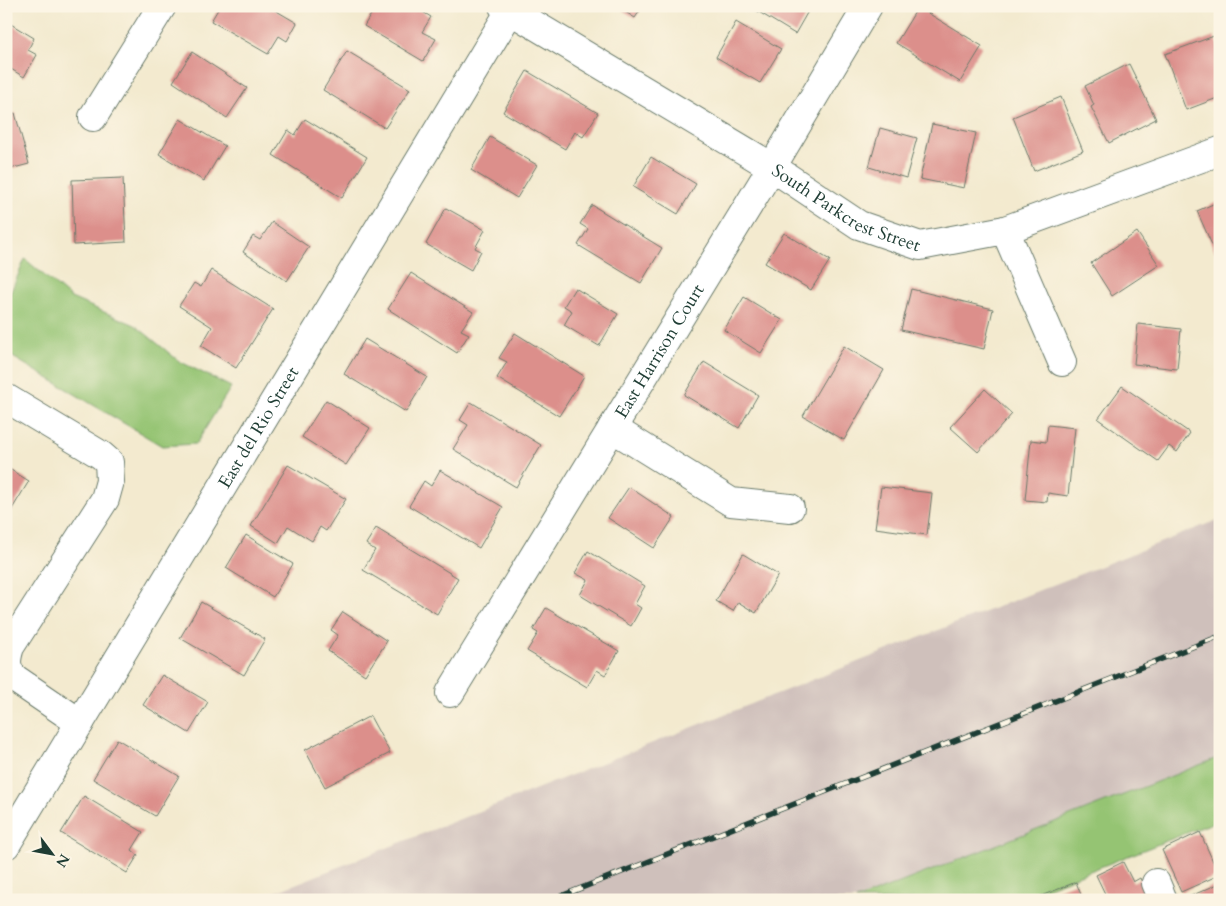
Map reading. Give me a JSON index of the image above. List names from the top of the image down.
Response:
{
  "streets": {
    "street": ["South Parkcrest Street", "East Harrison Court", "East del Rio Street"]
  },
  "crossings": [
    ["South Parkcrest Street", "East Harrison Court"],
    ["South Parkcrest Street", "East del Rio Street"]
  ],
  "north": "bottom right"
}
